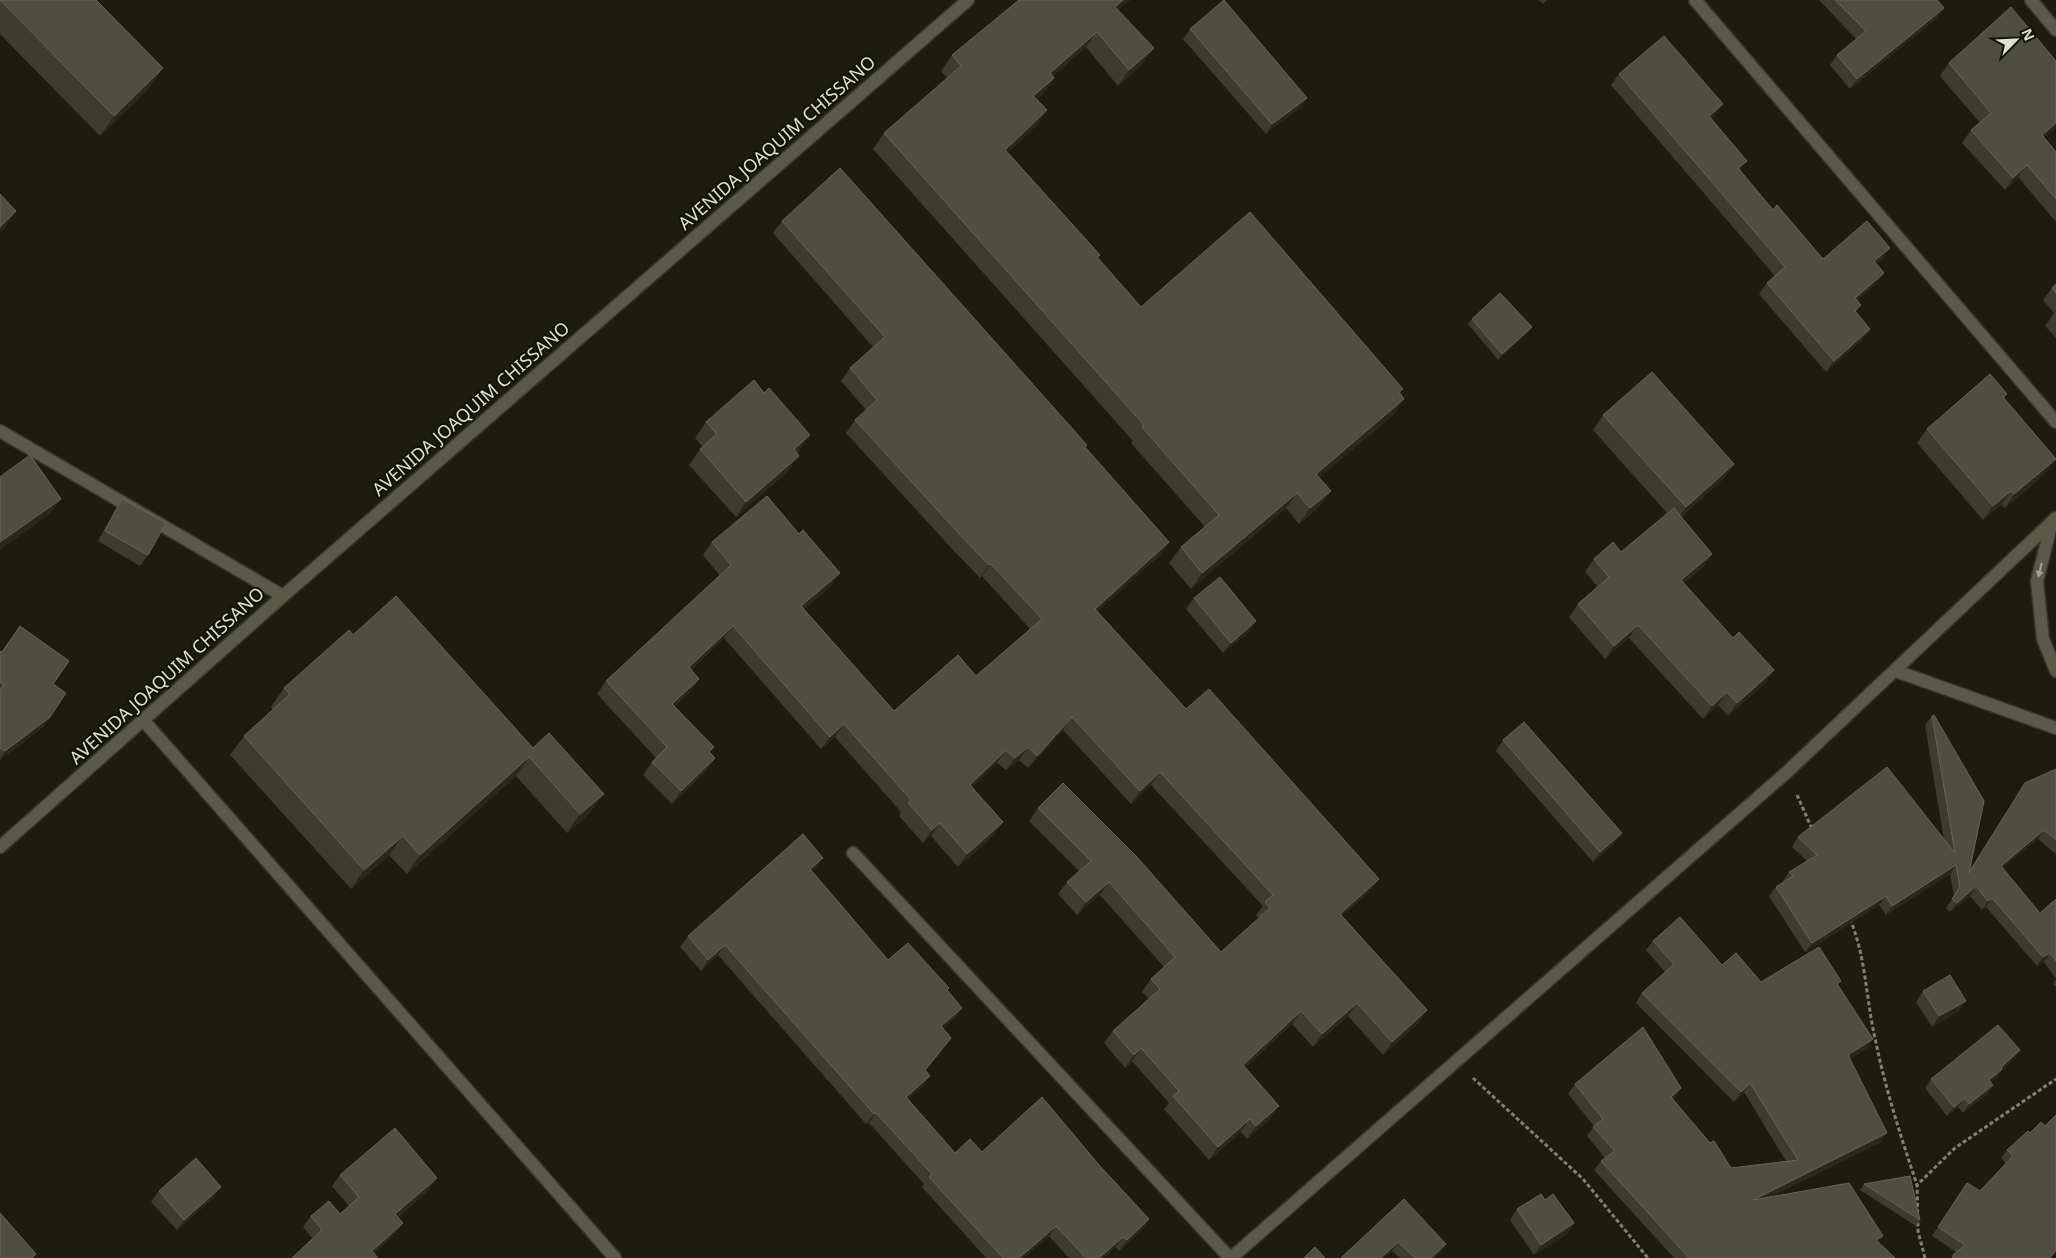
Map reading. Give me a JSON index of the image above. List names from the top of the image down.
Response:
{
  "streets": {
    "street": ["AVENIDA JOAQUIM CHISSANO"]
  },
  "north": "top right"
}
